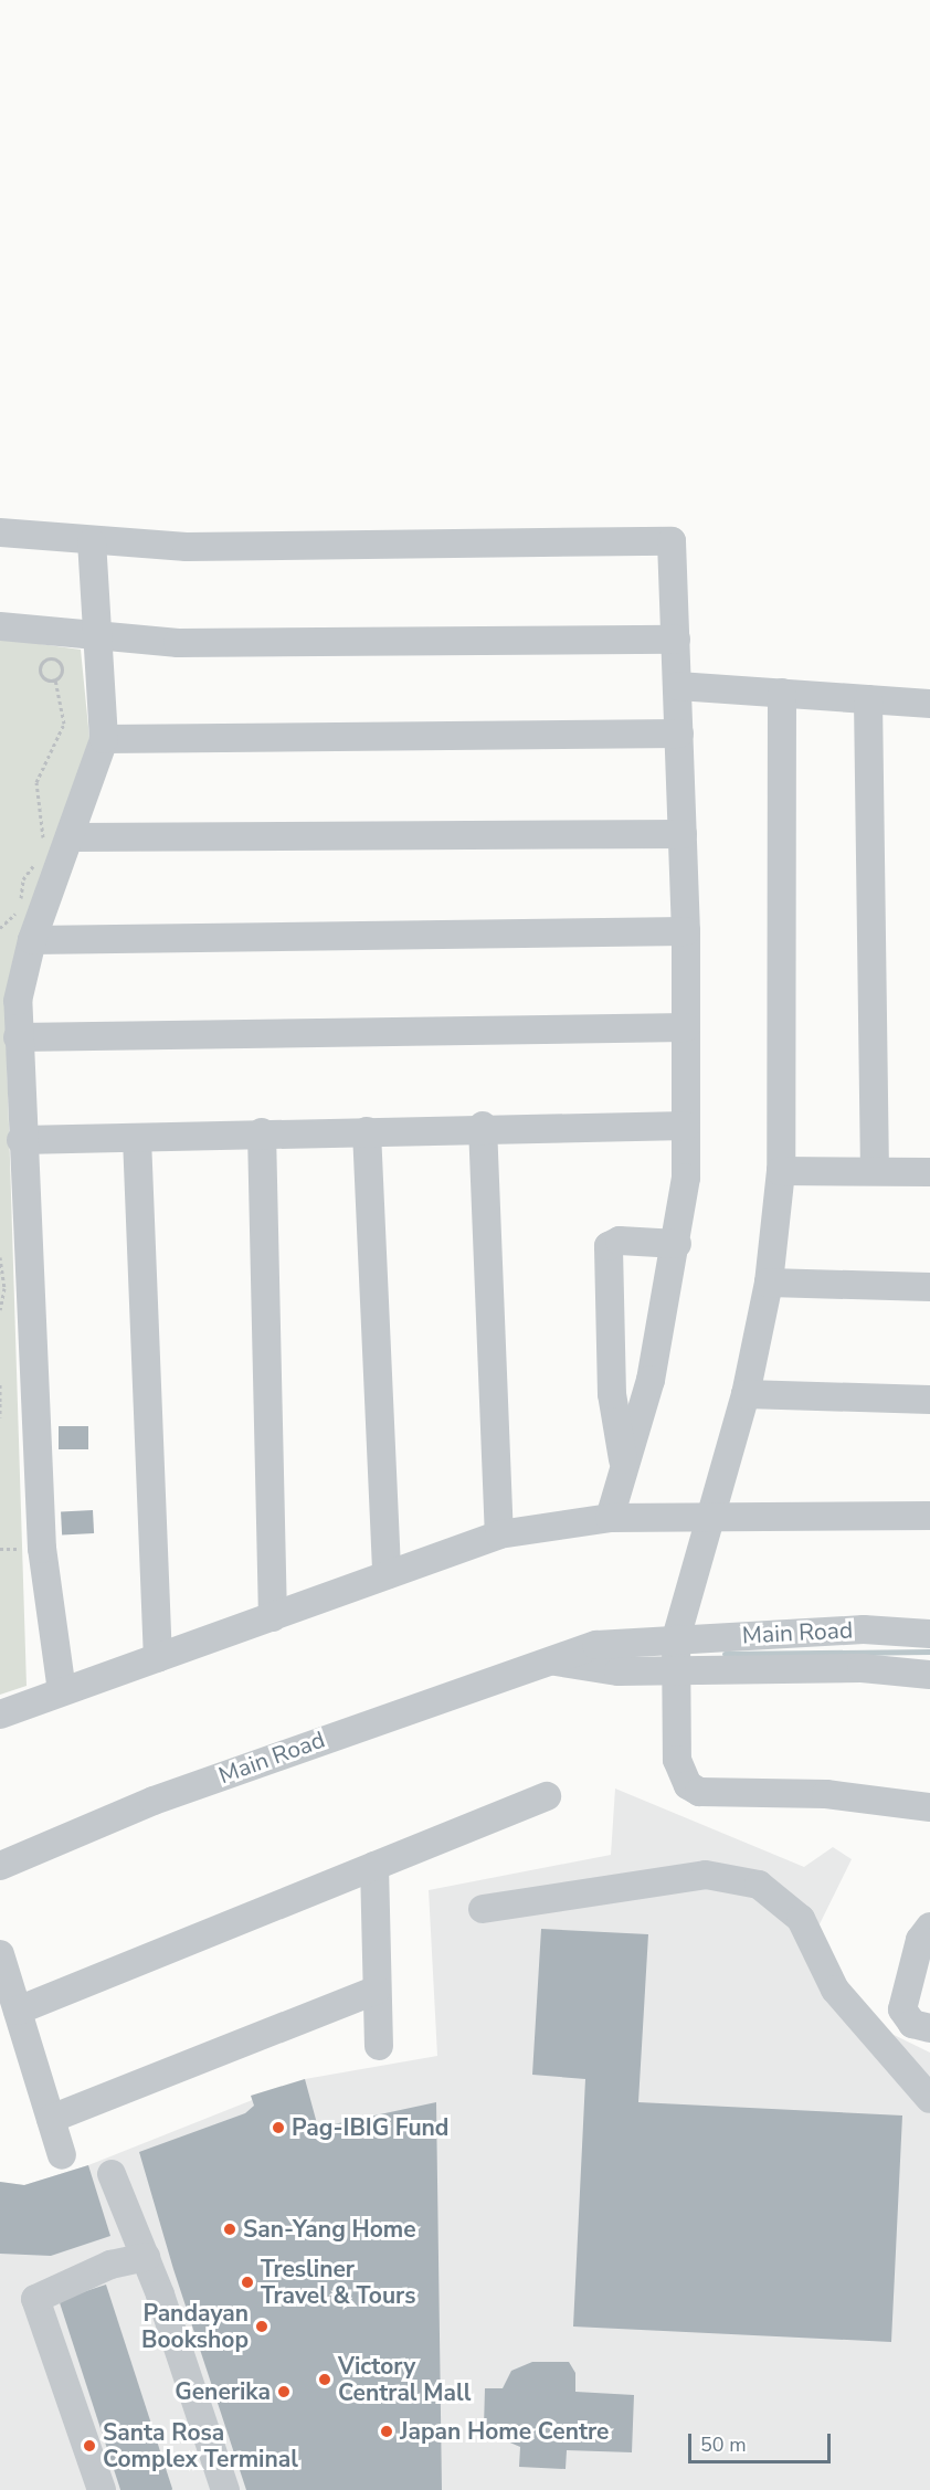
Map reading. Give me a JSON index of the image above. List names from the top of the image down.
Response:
{
  "streets": {
    "street": ["Main Road"]
  },
  "places": [
    "Pag-IBIG Fund",
    "San-Yang Home",
    "Tresliner Travel & Tours",
    "Pandayan Bookshop",
    "Victory Central Mall",
    "Generika",
    "Japan Home Centre",
    "Santa Rosa Complex Terminal"
  ],
  "scale_bar": "50 m"
}
